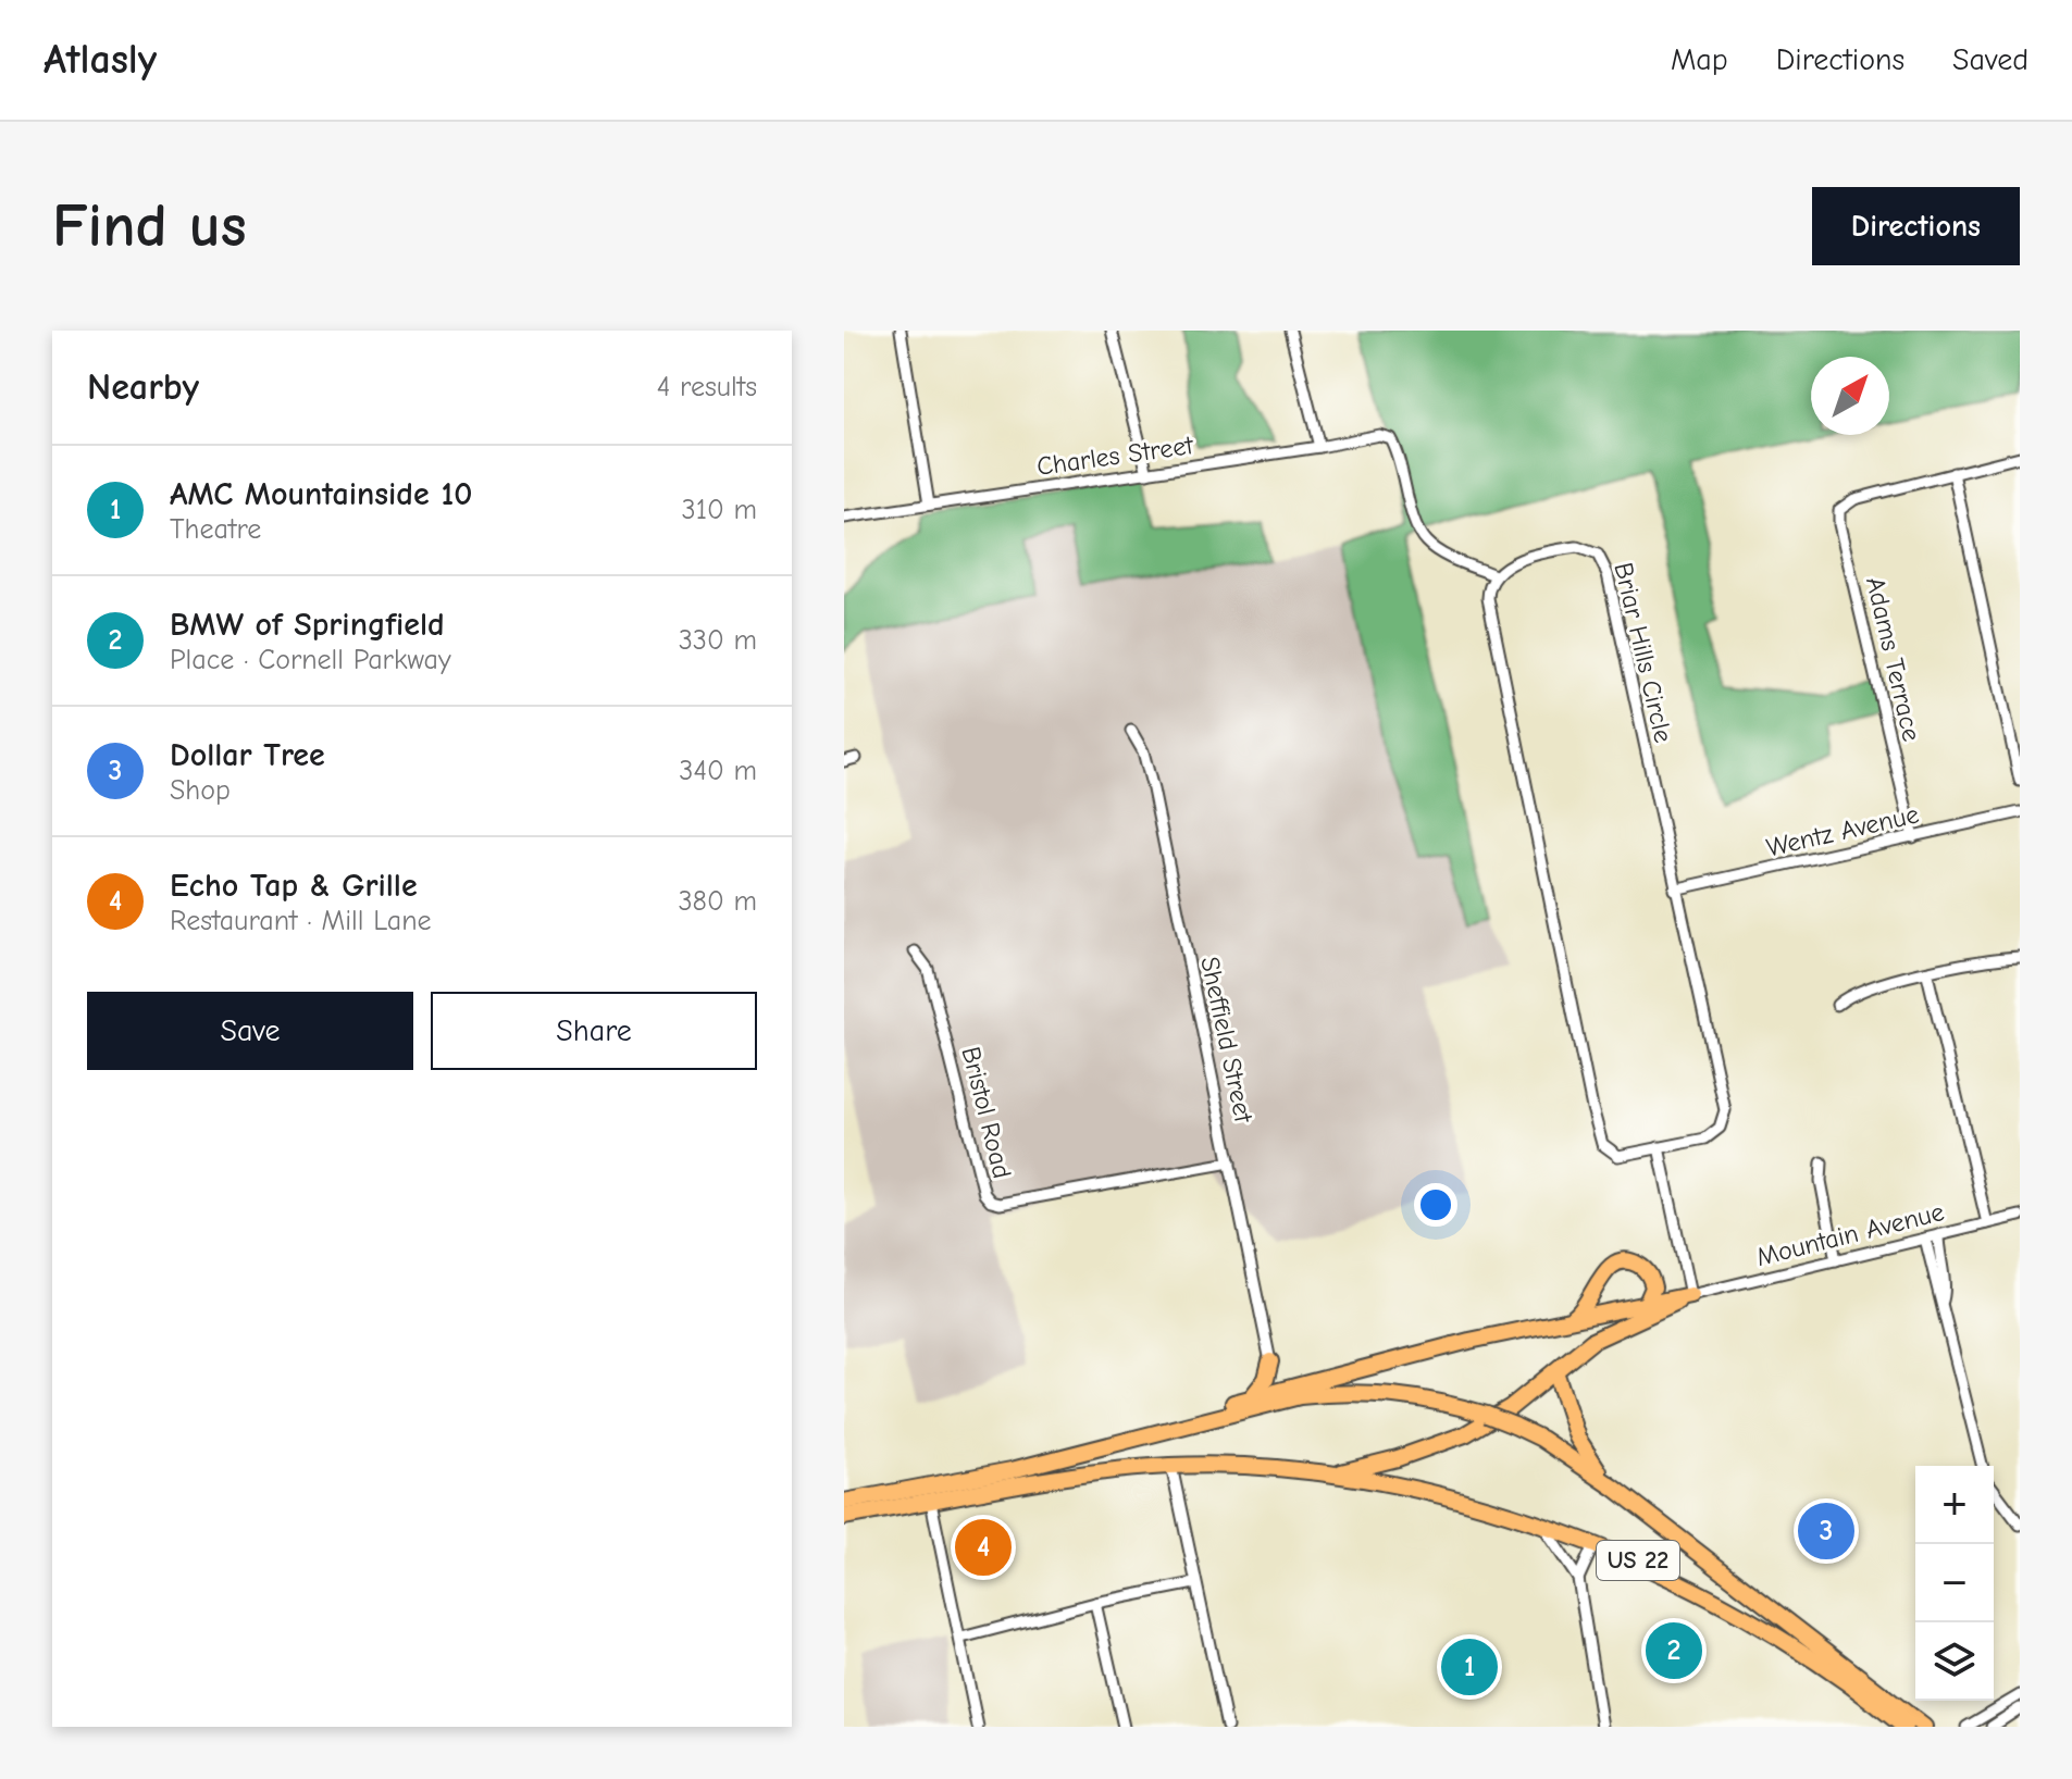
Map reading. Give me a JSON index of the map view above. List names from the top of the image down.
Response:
{
  "streets": {
    "highway": ["US 22"],
    "street": [
      "Charles Street",
      "Briar Hills Circle",
      "Adams Terrace",
      "Wentz Avenue",
      "Sheffield Street",
      "Bristol Road",
      "Mountain Avenue"
    ]
  },
  "crossings": [
    ["Charles Street", "Briar Hills Circle"],
    ["Briar Hills Circle", "Wentz Avenue"],
    ["Adams Terrace", "Wentz Avenue"],
    ["Sheffield Street", "Bristol Road"]
  ],
  "north": "top right",
  "page": {
    "header": "Atlasly",
    "nav": ["Map", "Directions", "Saved"],
    "buttons": [
      "Directions",
      ["Save", "Share"]
    ],
    "title": "Find us",
    "heading": ["Nearby", "4 results"],
    "list": [
      {
        "mark": "1",
        "name": "AMC Mountainside 10",
        "note": "Theatre",
        "value": "310 m"
      },
      {
        "mark": "2",
        "name": "BMW of Springfield",
        "note": "Place · Cornell Parkway",
        "value": "330 m"
      },
      {
        "mark": "3",
        "name": "Dollar Tree",
        "note": "Shop",
        "value": "340 m"
      },
      {
        "mark": "4",
        "name": "Echo Tap & Grille",
        "note": "Restaurant · Mill Lane",
        "value": "380 m"
      }
    ],
    "map_buttons": ["+", "−"],
    "pins": [
      "3",
      "4",
      "2",
      "1"
    ]
  }
}
